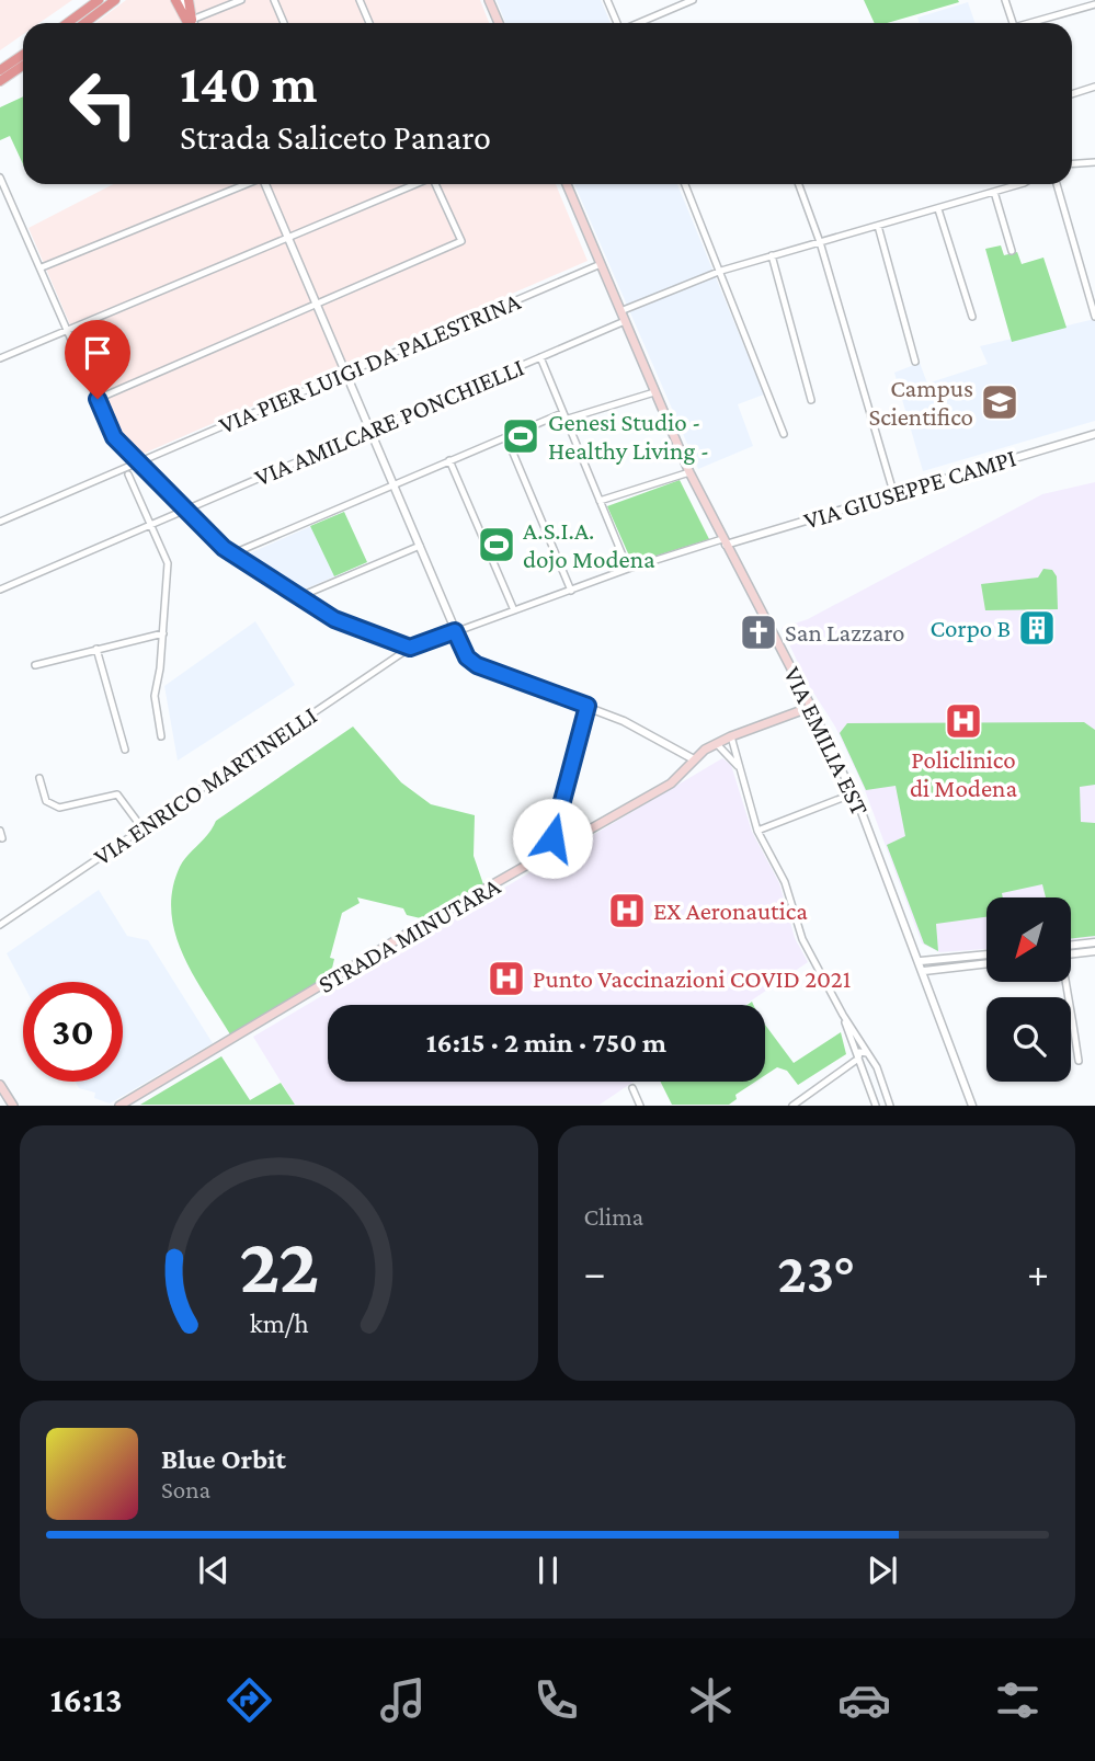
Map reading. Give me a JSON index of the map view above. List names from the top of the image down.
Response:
{
  "streets": {
    "main road": ["VIA EMILIA EST", "STRADA MINUTARA"],
    "street": [
      "VIA PIER LUIGI DA PALESTRINA",
      "VIA AMILCARE PONCHIELLI",
      "VIA GIUSEPPE CAMPI",
      "VIA ENRICO MARTINELLI"
    ]
  },
  "crossings": [
    ["VIA PIER LUIGI DA PALESTRINA", "VIA EMILIA EST"],
    ["VIA AMILCARE PONCHIELLI", "VIA EMILIA EST"],
    ["VIA GIUSEPPE CAMPI", "VIA EMILIA EST"],
    ["VIA GIUSEPPE CAMPI", "VIA ENRICO MARTINELLI"],
    ["VIA EMILIA EST", "VIA ENRICO MARTINELLI"],
    ["VIA EMILIA EST", "STRADA MINUTARA"]
  ],
  "places": {
    "school or university": ["Campus Scientifico"],
    "sports": ["Genesi Studio - Healthy Living -", "A.S.I.A. dojo Modena"],
    "building": ["Corpo B"],
    "church": ["San Lazzaro"],
    "hospital": ["Policlinico di Modena", "EX Aeronautica", "Punto Vaccinazioni COVID 2021"]
  },
  "north": "bottom left",
  "page": {
    "turn": ["140 m", "Strada Saliceto Panaro"],
    "limit": "30",
    "trip": "16:15 · 2 min · 750 m",
    "tile": "Clima",
    "heat": ["−", "23°", "+"],
    "song": ["Blue Orbit", "Sona"],
    "tabs": "16:13",
    "gauge": ["22", "km/h"]
  }
}
